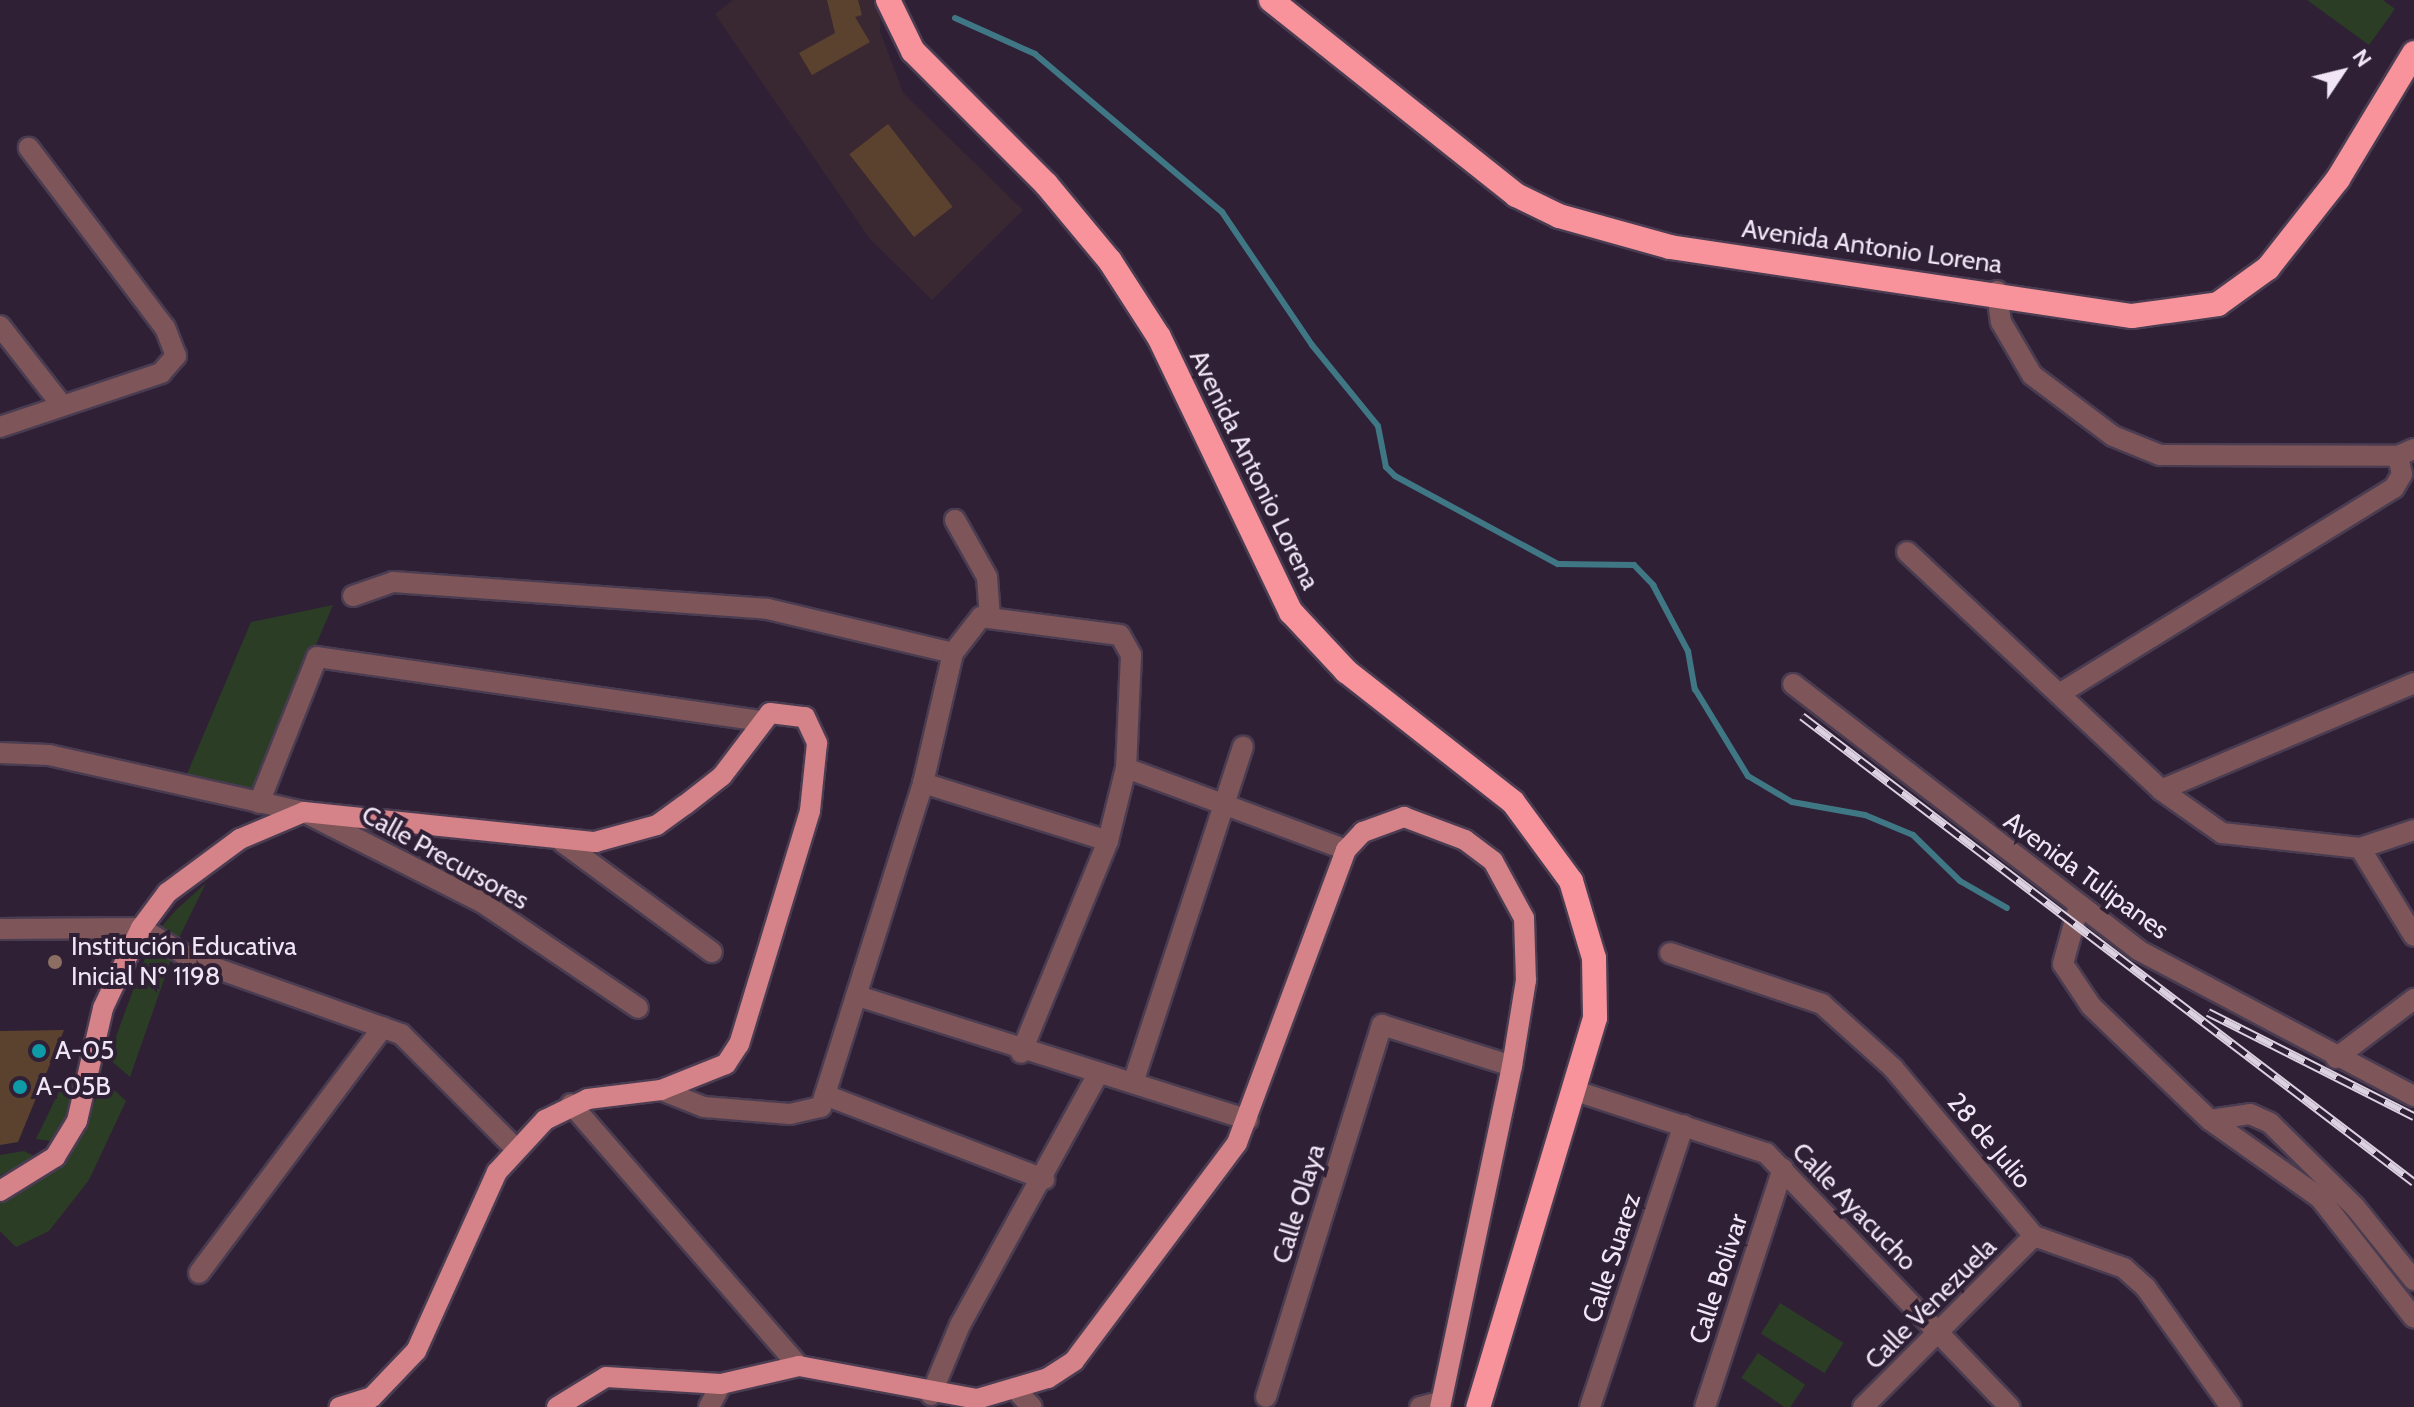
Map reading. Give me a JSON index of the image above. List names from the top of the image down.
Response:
{
  "streets": {
    "highway": ["Avenida Antonio Lorena"],
    "street": [
      "Calle Precursores",
      "Avenida Tulipanes",
      "28 de Julio",
      "Calle Olaya",
      "Calle Ayacucho",
      "Calle Suarez",
      "Calle Bolivar",
      "Calle Venezuela"
    ]
  },
  "crossings": [
    ["Avenida Antonio Lorena", "Calle Ayacucho"],
    ["28 de Julio", "Calle Venezuela"],
    ["Calle Ayacucho", "Calle Suarez"],
    ["Calle Ayacucho", "Calle Bolivar"],
    ["Calle Ayacucho", "Calle Venezuela"]
  ],
  "places": ["Institución Educativa Inicial Nº 1198", "A-05", "A-05B"],
  "north": "top right"
}
